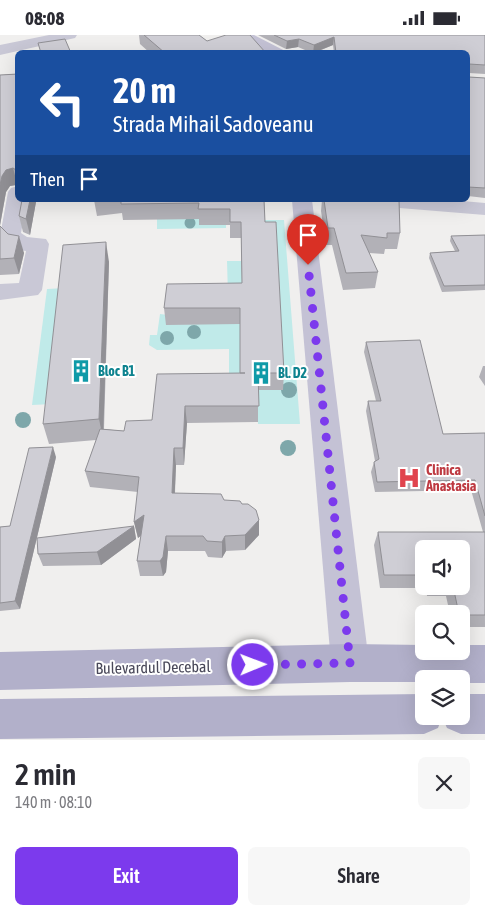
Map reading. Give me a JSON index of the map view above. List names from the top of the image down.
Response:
{
  "streets": {
    "main road": ["Bulevardul Decebal"]
  },
  "places": {
    "building": ["Bloc B1", "Bl. D2"],
    "hospital": ["Clinica Anastasia"]
  },
  "page": {
    "status": "08:08",
    "turn": ["20 m", "Strada Mihail Sadoveanu"],
    "then": "Then",
    "heading": ["2 min", "140 m · 08:10"],
    "buttons": ["Exit", "Share"]
  }
}
